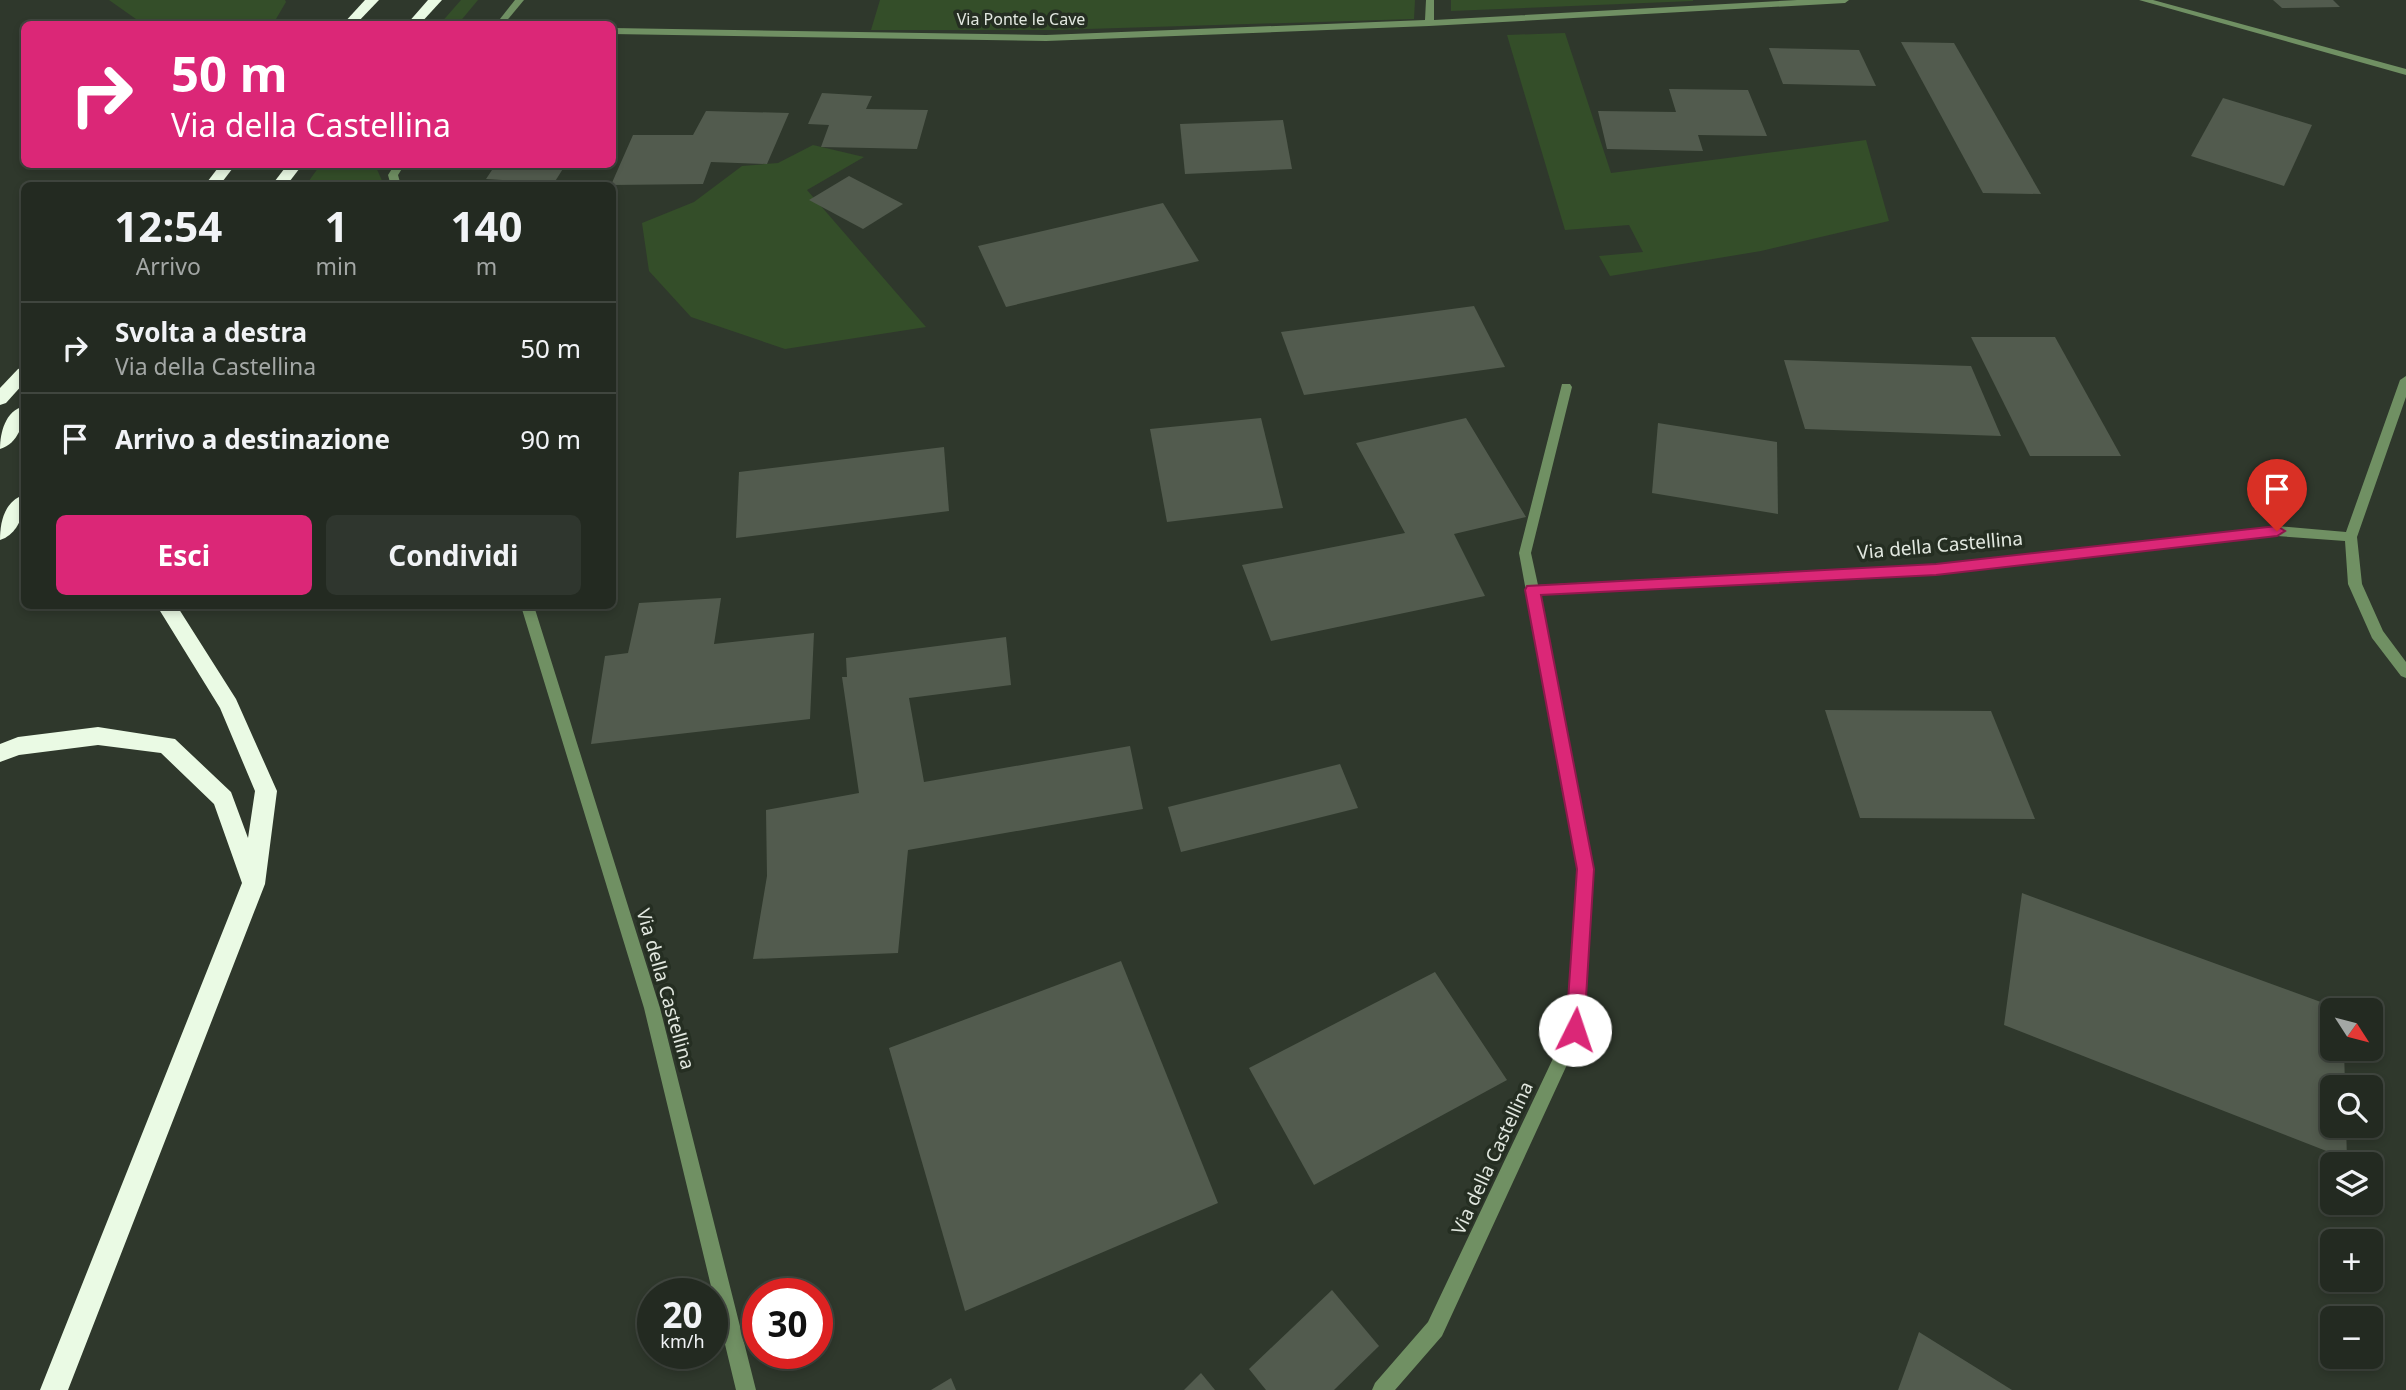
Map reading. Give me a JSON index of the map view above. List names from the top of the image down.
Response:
{
  "streets": {
    "street": ["Via Ponte le Cave", "Via della Castellina"]
  },
  "north": "bottom right",
  "page": {
    "turn": ["50 m", "Via della Castellina"],
    "eta": [
      "12:54",
      "Arrivo",
      "1",
      "min",
      "140",
      "m"
    ],
    "list": [
      {
        "name": "Svolta a destra",
        "note": "Via della Castellina",
        "value": "50 m"
      },
      {
        "name": "Arrivo a destinazione",
        "value": "90 m"
      }
    ],
    "buttons": ["Esci", "Condividi"],
    "map_buttons": ["+", "−"],
    "speed": "20 km/h",
    "limit": "30"
  }
}
